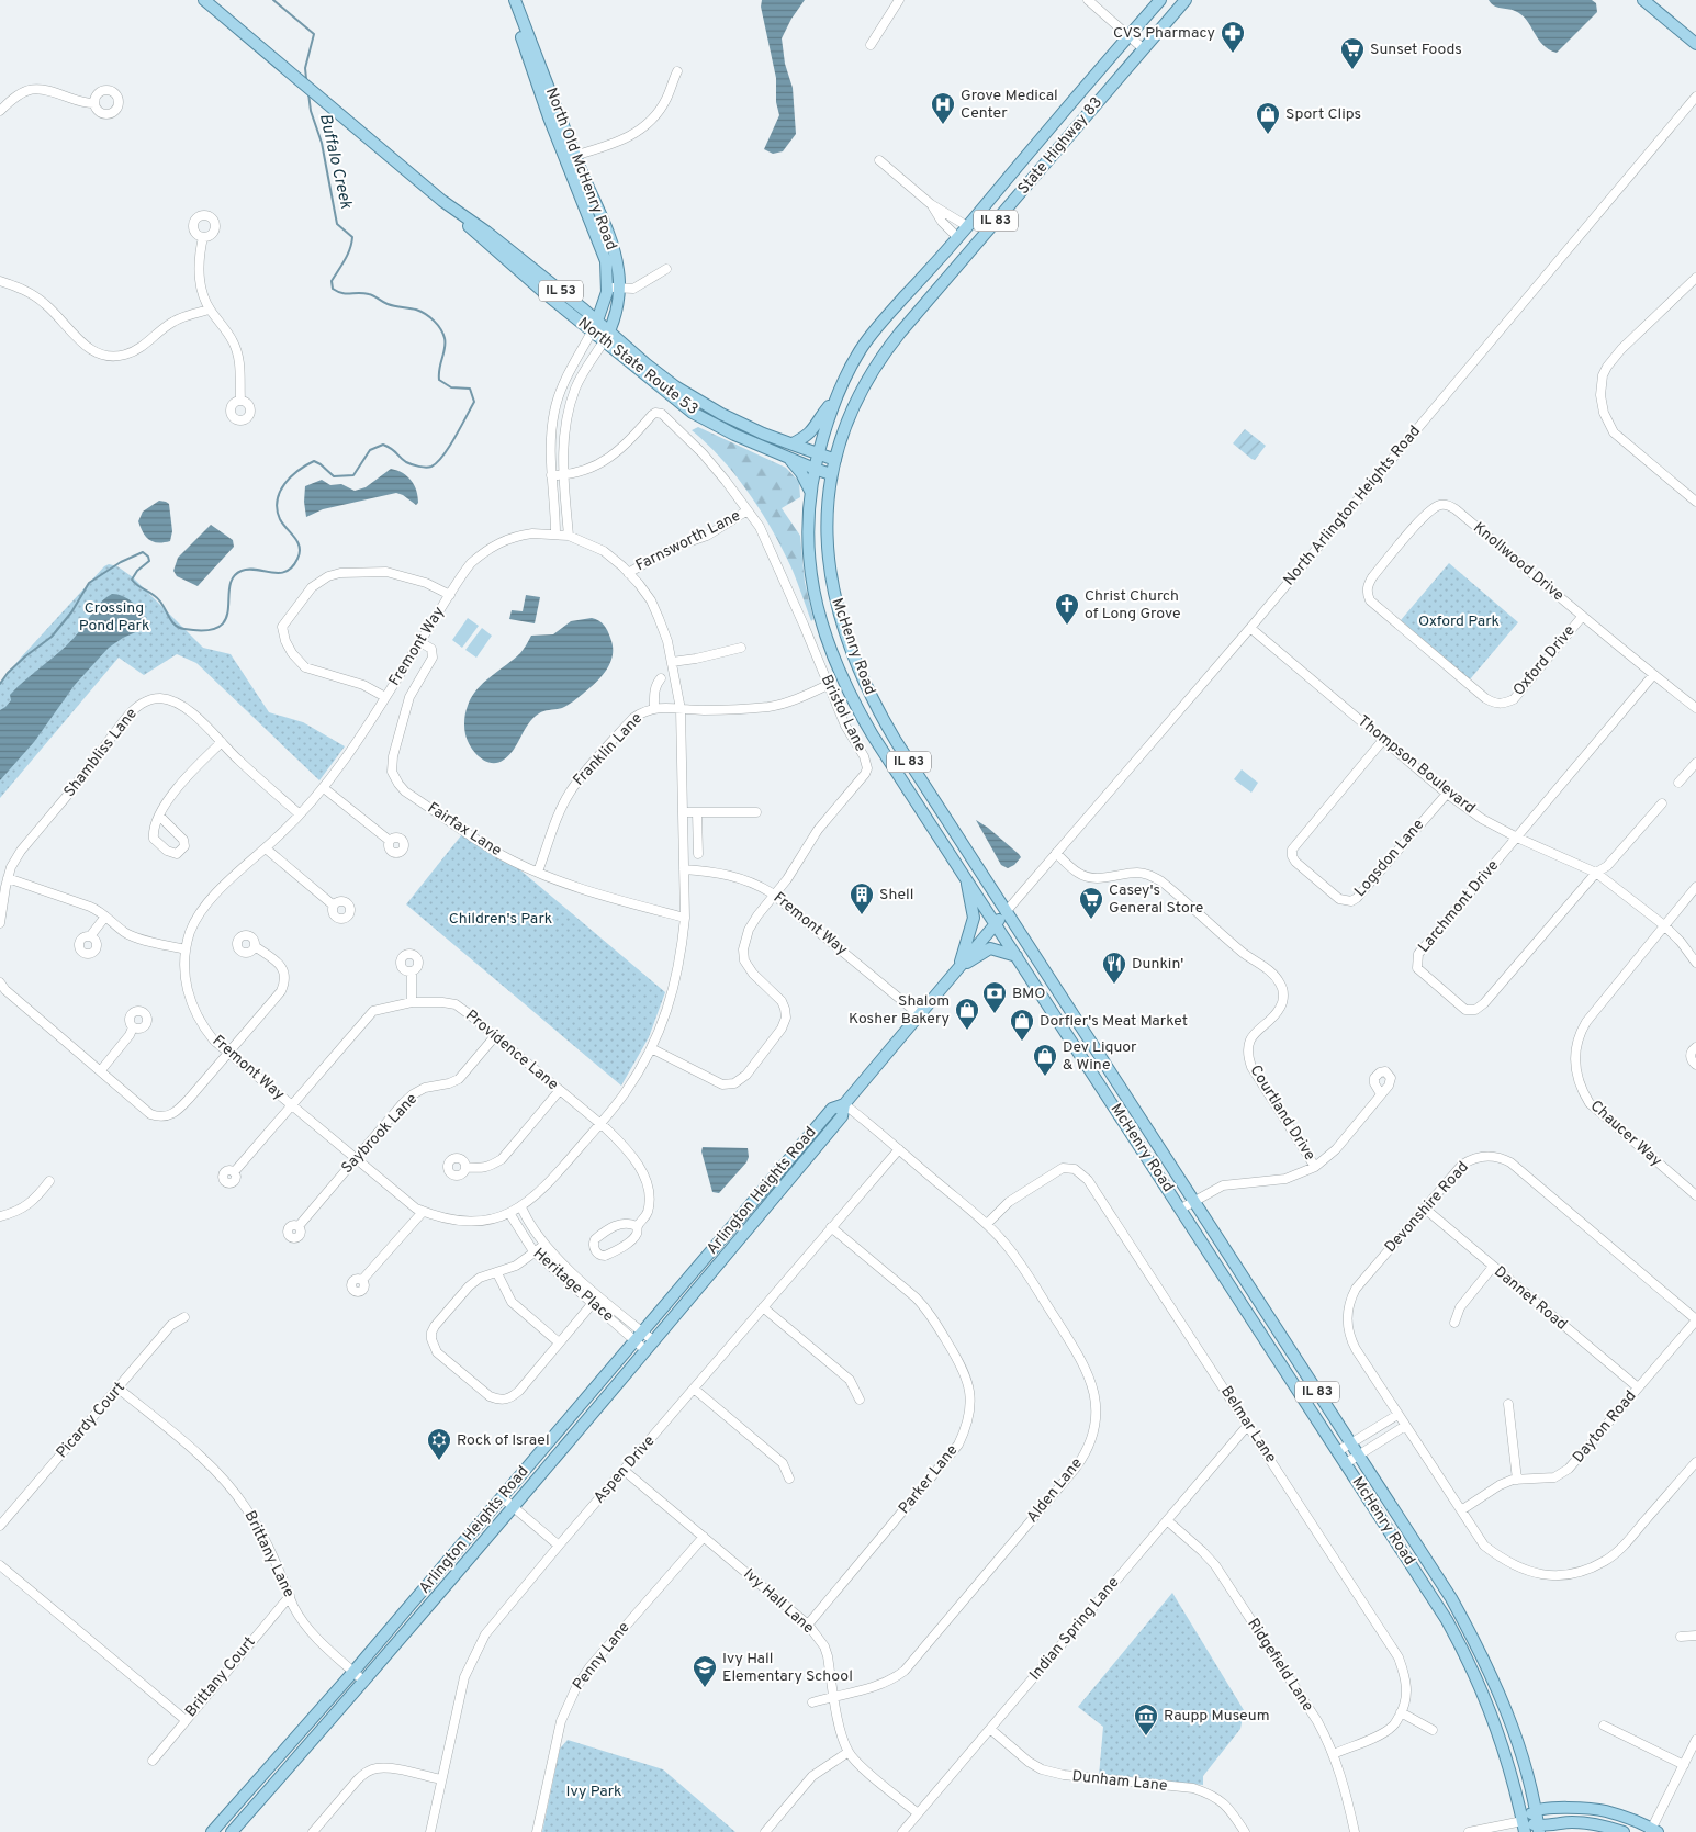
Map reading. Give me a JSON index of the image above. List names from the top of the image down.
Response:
{
  "streets": {
    "main road": [
      "State Highway 83",
      "North Old McHenry Road",
      "IL 83",
      "IL 53",
      "North State Route 53",
      "McHenry Road",
      "Arlington Heights Road"
    ],
    "street": [
      "North Arlington Heights Road",
      "Farnsworth Lane",
      "Knollwood Drive",
      "Fremont Way",
      "Oxford Drive",
      "Bristol Lane",
      "Franklin Lane",
      "Shambliss Lane",
      "Thompson Boulevard",
      "Fairfax Lane",
      "Logsdon Lane",
      "Larchmont Drive",
      "Providence Lane",
      "Courtland Drive",
      "Saybrook Lane",
      "Chaucer Way",
      "Devonshire Road",
      "Heritage Place",
      "Dannet Road",
      "Picardy Court",
      "Belmar Lane",
      "Dayton Road",
      "Aspen Drive",
      "Parker Lane",
      "Alden Lane",
      "Brittany Lane",
      "Ivy Hall Lane",
      "Indian Spring Lane",
      "Penny Lane",
      "Ridgefield Lane",
      "Brittany Court",
      "Dunham Lane"
    ]
  },
  "crossings": [
    ["State Highway 83", "IL 83"],
    ["State Highway 83", "North State Route 53"],
    ["State Highway 83", "McHenry Road"],
    ["North Old McHenry Road", "North State Route 53"],
    ["IL 83", "North State Route 53"],
    ["IL 83", "McHenry Road"],
    ["North State Route 53", "McHenry Road"],
    ["North Arlington Heights Road", "McHenry Road"],
    ["North Arlington Heights Road", "Thompson Boulevard"],
    ["North Arlington Heights Road", "Courtland Drive"],
    ["North Arlington Heights Road", "Arlington Heights Road"],
    ["Farnsworth Lane", "Fremont Way"],
    ["Farnsworth Lane", "Bristol Lane"],
    ["Knollwood Drive", "Oxford Drive"],
    ["Knollwood Drive", "Larchmont Drive"],
    ["Fremont Way", "Bristol Lane"],
    ["Fremont Way", "Franklin Lane"],
    ["Fremont Way", "Shambliss Lane"],
    ["Fremont Way", "Fairfax Lane"],
    ["Fremont Way", "Providence Lane"],
    ["Fremont Way", "Saybrook Lane"],
    ["Fremont Way", "Arlington Heights Road"],
    ["Fremont Way", "Heritage Place"],
    ["McHenry Road", "Arlington Heights Road"],
    ["Bristol Lane", "Franklin Lane"],
    ["Franklin Lane", "Fairfax Lane"],
    ["Thompson Boulevard", "Logsdon Lane"],
    ["Thompson Boulevard", "Larchmont Drive"],
    ["Thompson Boulevard", "Chaucer Way"],
    ["Providence Lane", "Saybrook Lane"],
    ["Arlington Heights Road", "Heritage Place"],
    ["Arlington Heights Road", "Alden Lane"],
    ["Arlington Heights Road", "Brittany Lane"],
    ["Devonshire Road", "Dannet Road"],
    ["Devonshire Road", "Dayton Road"],
    ["Dannet Road", "Dayton Road"],
    ["Picardy Court", "Brittany Lane"],
    ["Belmar Lane", "Alden Lane"],
    ["Belmar Lane", "Indian Spring Lane"],
    ["Belmar Lane", "Ridgefield Lane"],
    ["Aspen Drive", "Parker Lane"],
    ["Aspen Drive", "Alden Lane"],
    ["Aspen Drive", "Ivy Hall Lane"],
    ["Parker Lane", "Ivy Hall Lane"],
    ["Alden Lane", "Ivy Hall Lane"],
    ["Brittany Lane", "Brittany Court"],
    ["Ivy Hall Lane", "Indian Spring Lane"],
    ["Ivy Hall Lane", "Penny Lane"],
    ["Indian Spring Lane", "Ridgefield Lane"],
    ["Indian Spring Lane", "Dunham Lane"]
  ],
  "water": ["Buffalo Creek"],
  "parks": [
    "Crossing Pond Park",
    "Oxford Park",
    "Children's Park",
    "Ivy Park"
  ],
  "places": {
    "pharmacy": ["CVS Pharmacy"],
    "supermarket": ["Sunset Foods", "Casey's General Store"],
    "hospital": ["Grove Medical Center"],
    "shop": [
      "Sport Clips",
      "Shalom Kosher Bakery",
      "Dorfler's Meat Market",
      "Dev Liquor & Wine"
    ],
    "church": ["Christ Church of Long Grove"],
    "building": ["Shell"],
    "restaurant": ["Dunkin'"],
    "bank": ["BMO"],
    "synagogue": ["Rock of Israel"],
    "school or university": ["Ivy Hall Elementary School"],
    "museum": ["Raupp Museum"]
  }
}
